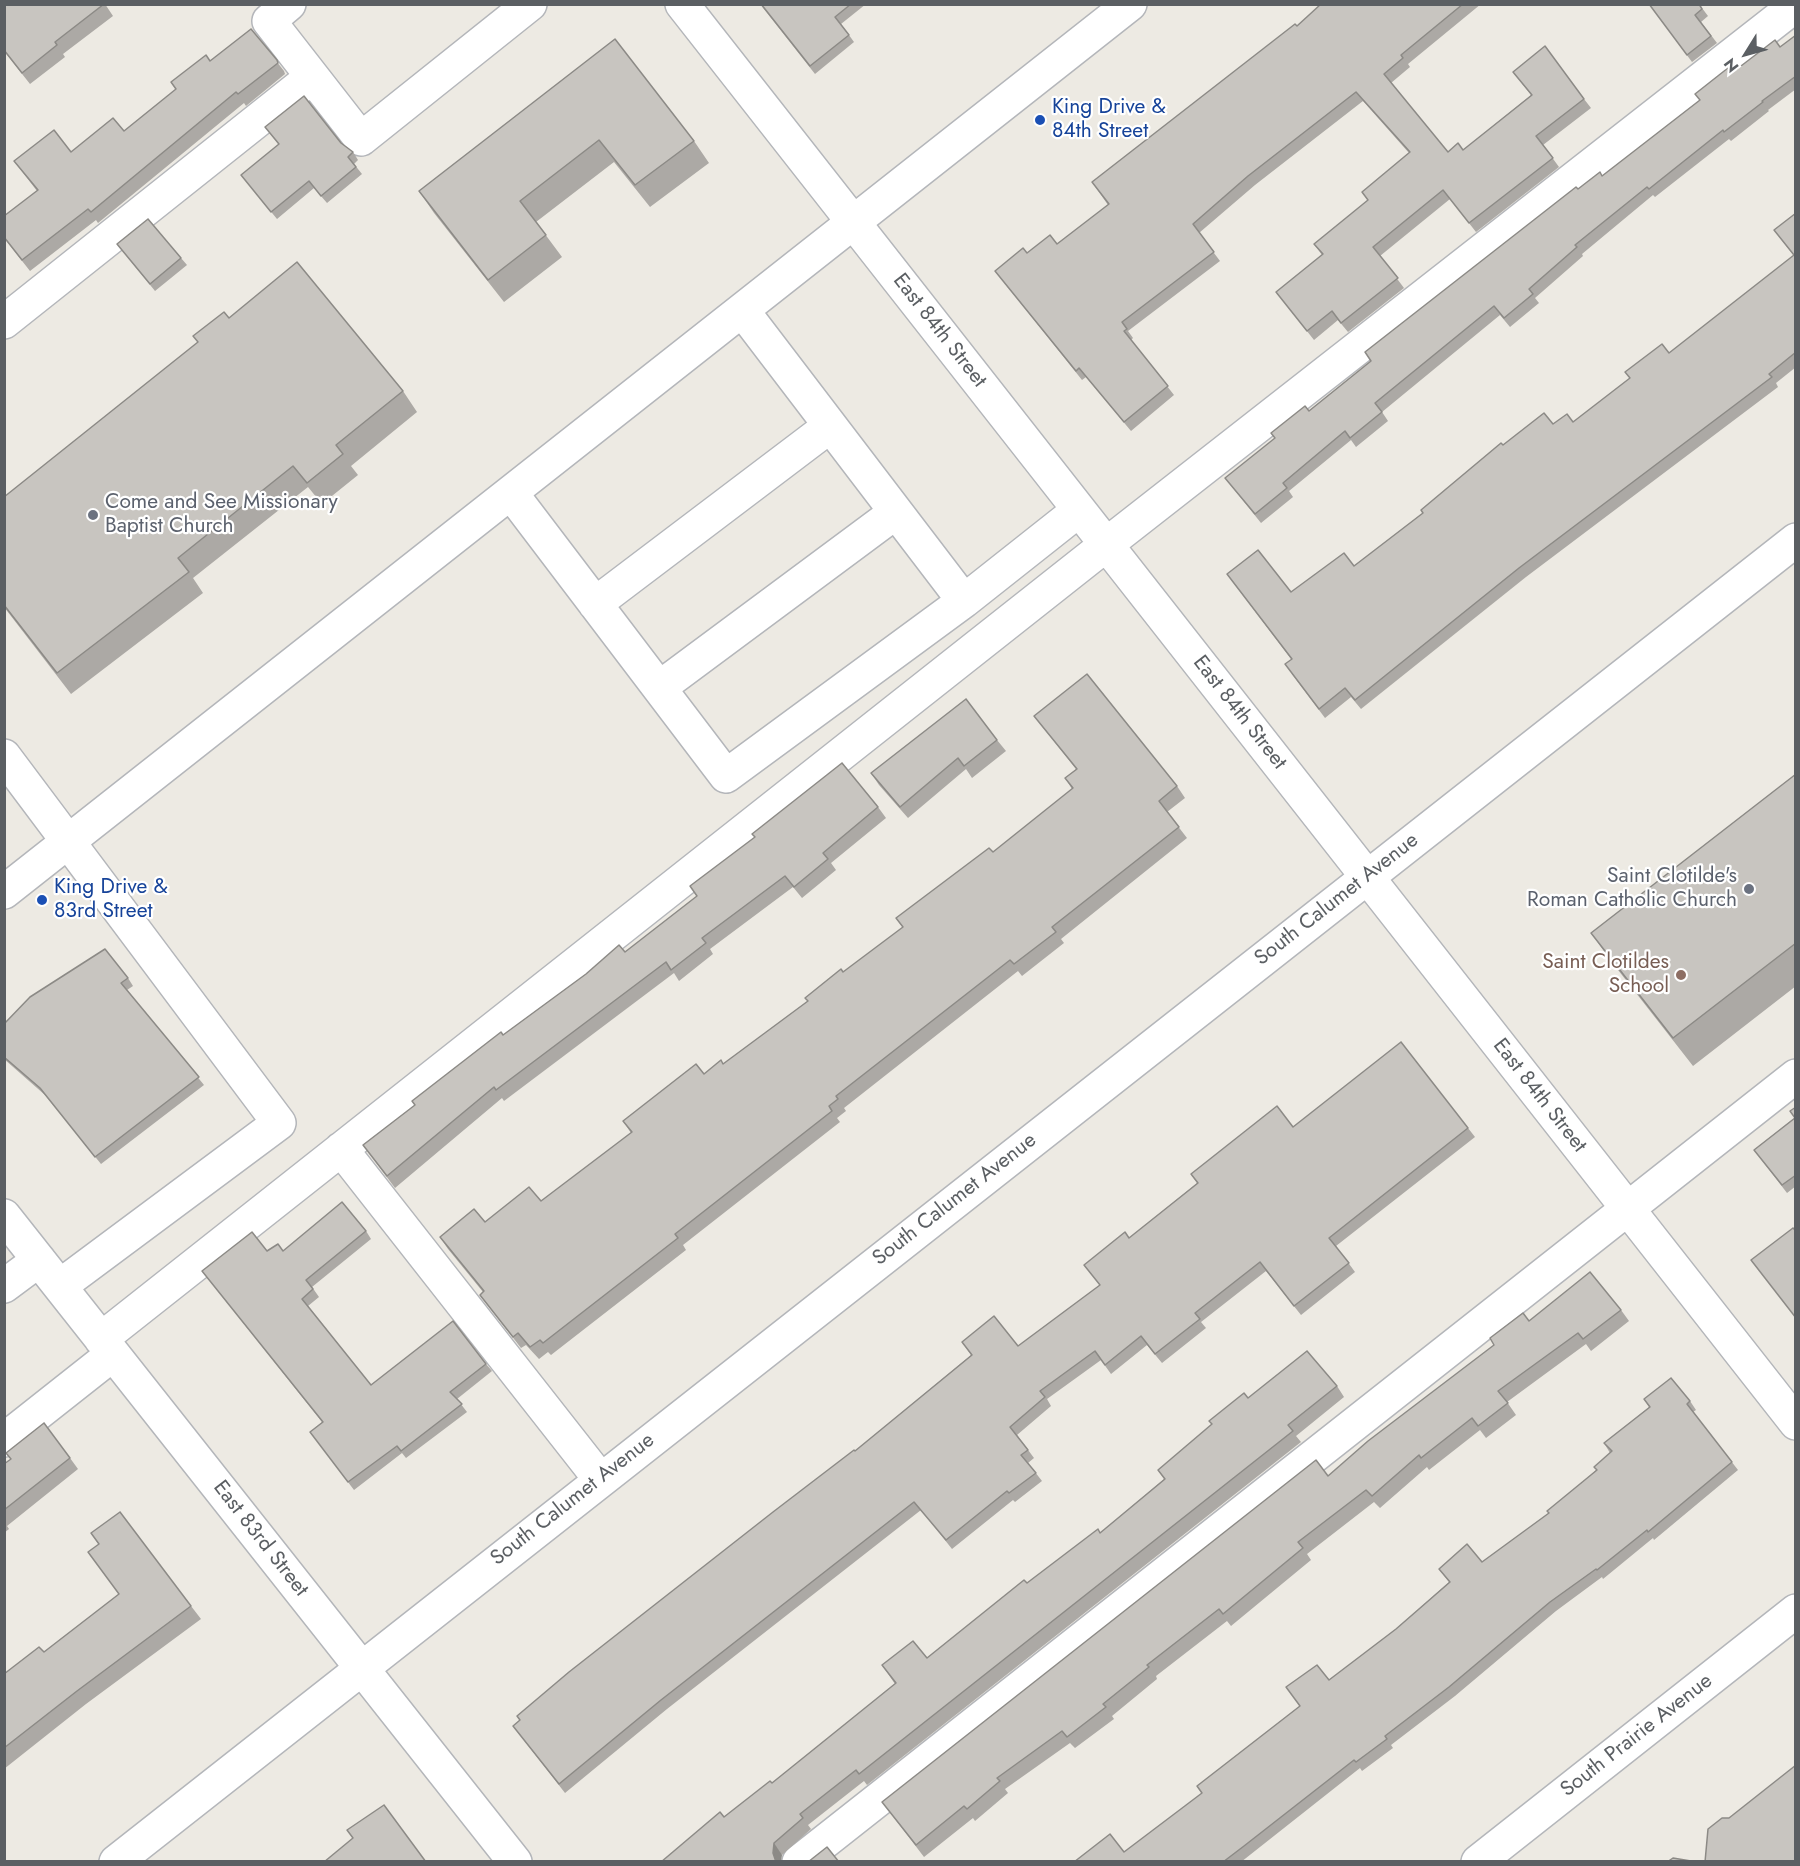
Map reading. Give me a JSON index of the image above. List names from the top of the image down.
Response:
{
  "streets": {
    "street": [
      "East 84th Street",
      "South Calumet Avenue",
      "East 83rd Street",
      "South Prairie Avenue"
    ]
  },
  "crossings": [
    ["East 84th Street", "South Calumet Avenue"],
    ["South Calumet Avenue", "East 83rd Street"]
  ],
  "places": [
    "King Drive & 84th Street",
    "Come and See Missionary Baptist Church",
    "Saint Clotilde's Roman Catholic Church",
    "King Drive & 83rd Street",
    "Saint Clotildes School"
  ],
  "north": "bottom left"
}
